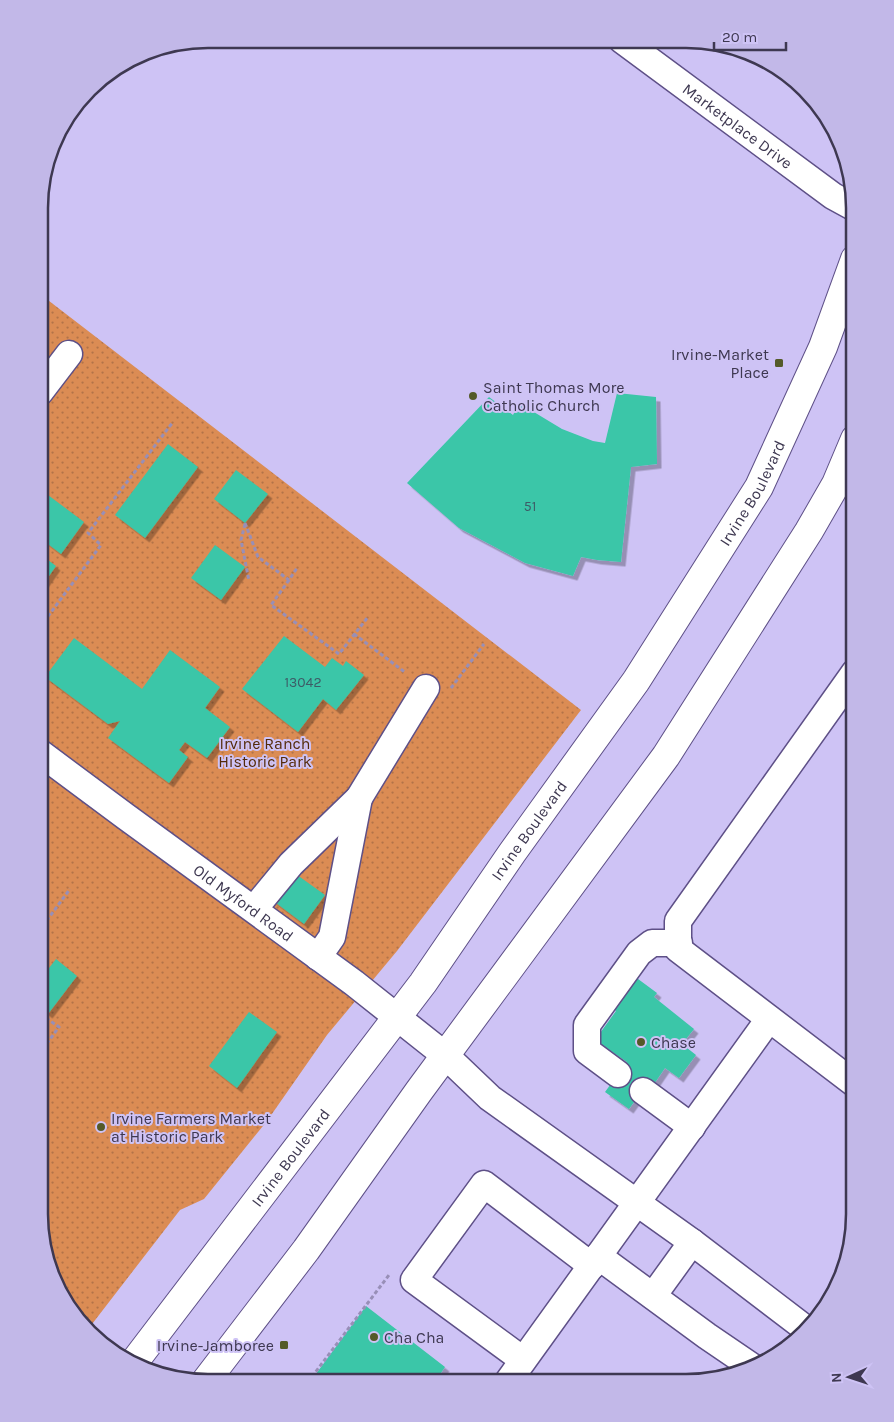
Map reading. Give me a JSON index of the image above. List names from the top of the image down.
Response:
{
  "streets": {
    "main road": ["Irvine Boulevard"],
    "street": ["Marketplace Drive", "Old Myford Road"]
  },
  "crossings": [
    ["Irvine Boulevard", "Old Myford Road"]
  ],
  "parks": ["Irvine Ranch Historic Park"],
  "places": {
    "transit": ["Irvine-Market Place", "Irvine-Jamboree"],
    "other": [
      "Saint Thomas More Catholic Church",
      "Chase",
      "Irvine Farmers Market at Historic Park",
      "Cha Cha"
    ]
  },
  "house_numbers": ["51", "13042"],
  "scale_bar": "20 m",
  "north": "left"
}
